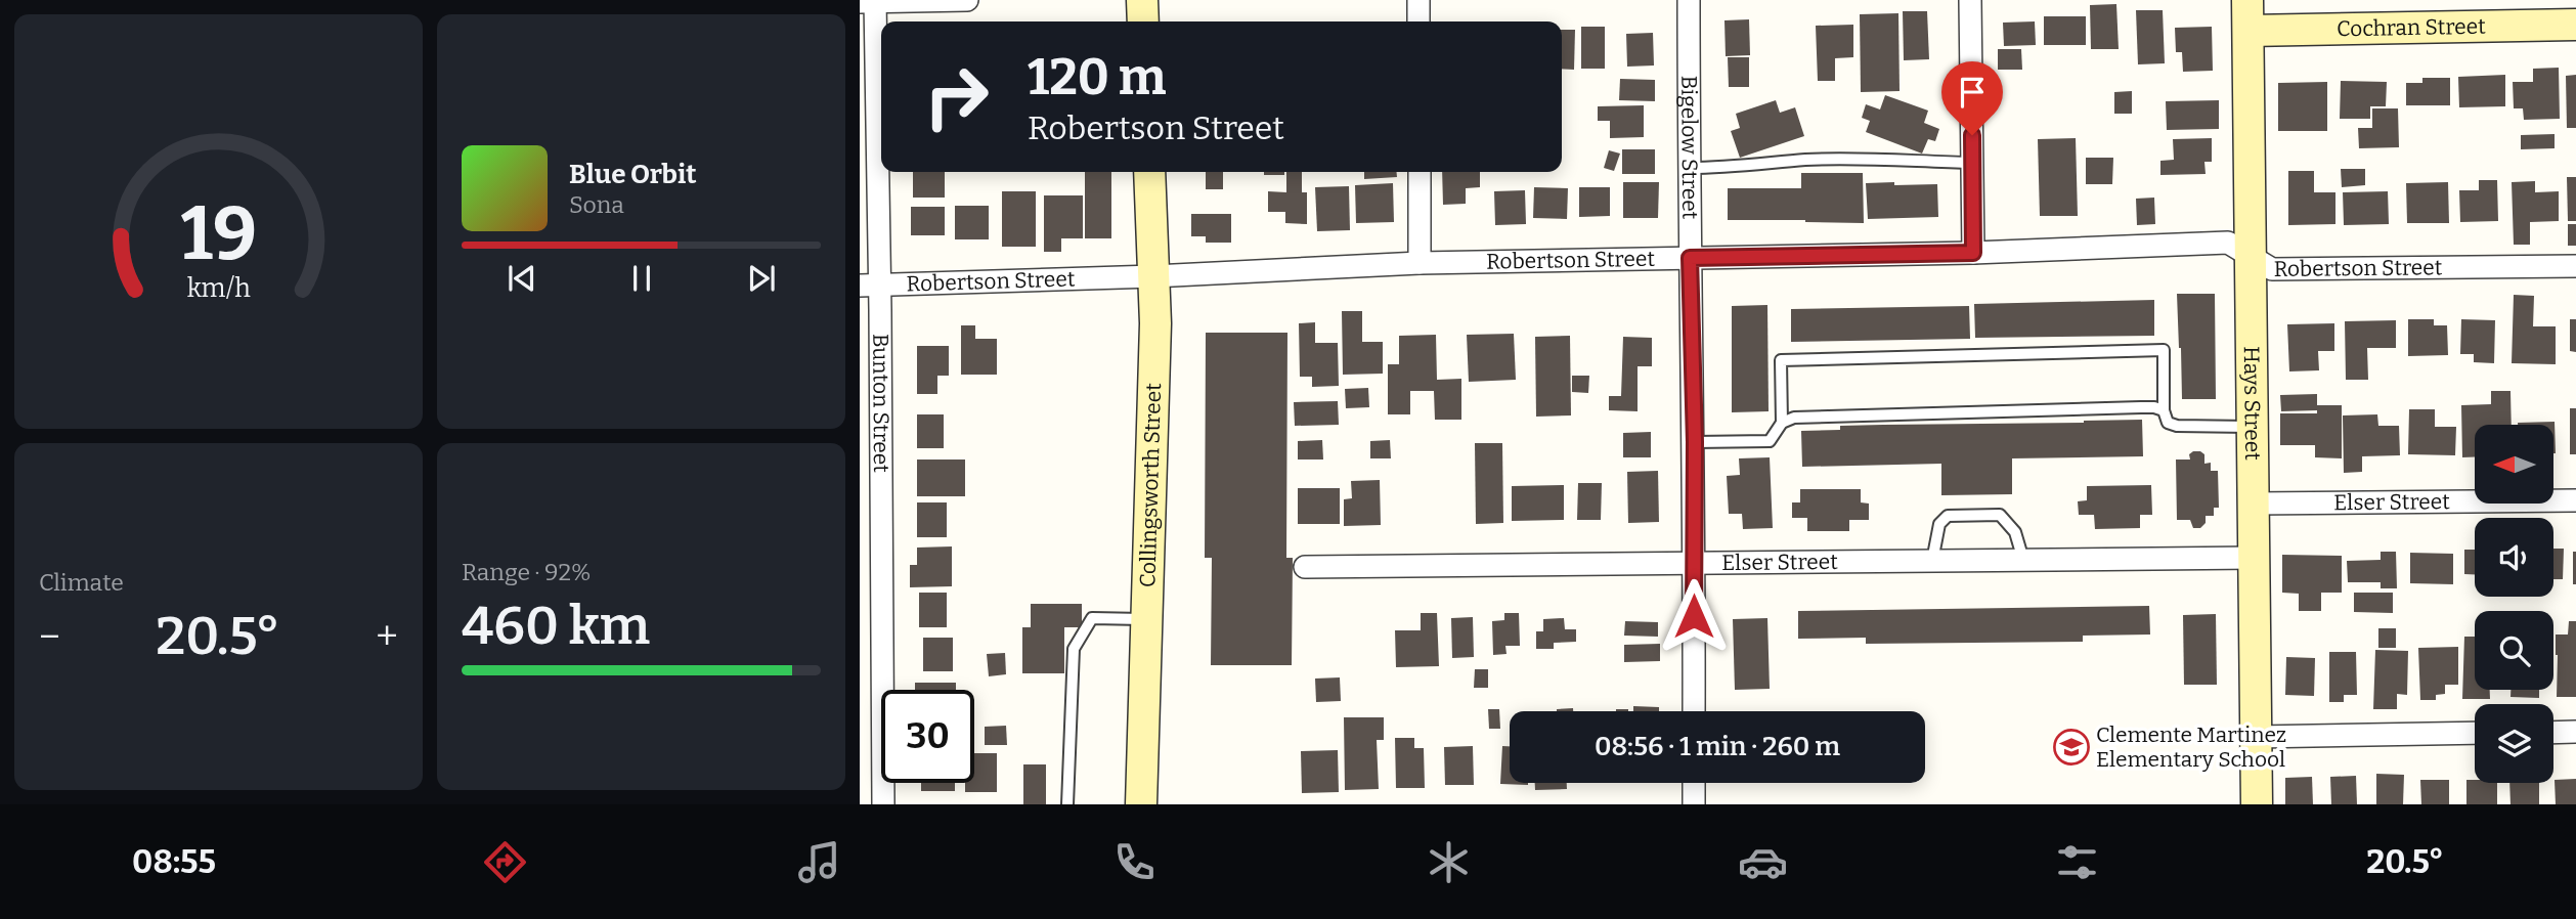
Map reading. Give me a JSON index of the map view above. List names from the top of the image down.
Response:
{
  "streets": {
    "street": [
      "Cochran Street",
      "Bigelow Street",
      "Robertson Street",
      "Bunton Street",
      "Hays Street",
      "Collingsworth Street",
      "Elser Street"
    ]
  },
  "crossings": [
    ["Cochran Street", "Hays Street"],
    ["Bigelow Street", "Robertson Street"],
    ["Bigelow Street", "Elser Street"],
    ["Robertson Street", "Bunton Street"],
    ["Robertson Street", "Hays Street"],
    ["Robertson Street", "Collingsworth Street"],
    ["Hays Street", "Elser Street"]
  ],
  "places": {
    "school or university": ["Clemente Martinez Elementary School"]
  },
  "north": "left",
  "page": {
    "turn": ["120 m", "Robertson Street"],
    "song": ["Blue Orbit", "Sona"],
    "tile": [
      "Climate",
      ["Range · 92%", "460 km"]
    ],
    "heat": ["−", "20.5°", "+"],
    "limit": "30",
    "trip": "08:56 · 1 min · 260 m",
    "tabs": ["08:55", "20.5°"],
    "gauge": ["19", "km/h"]
  }
}
